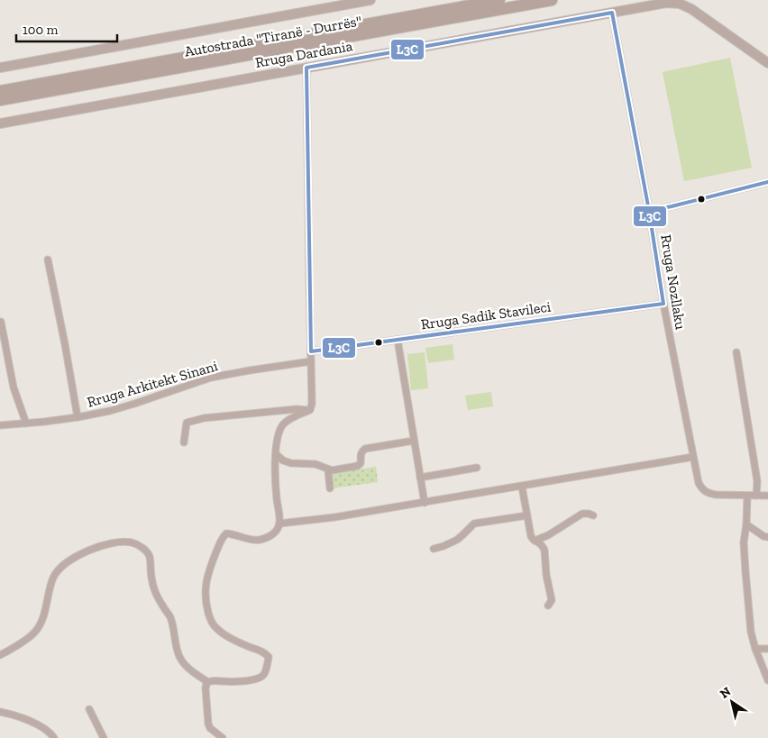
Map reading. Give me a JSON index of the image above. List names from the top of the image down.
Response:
{
  "streets": {
    "highway": ["Autostrada \"Tiranë - Durrës\""],
    "main road": ["Rruga Dardania"],
    "street": ["Rruga Nozllaku", "Rruga Sadik Stavileci", "Rruga Arkitekt Sinani"]
  },
  "crossings": [
    ["Rruga Dardania", "Rruga Nozllaku"],
    ["Rruga Nozllaku", "Rruga Sadik Stavileci"]
  ],
  "lines": ["transit line L3C"],
  "scale_bar": "100 m",
  "north": "top left"
}
